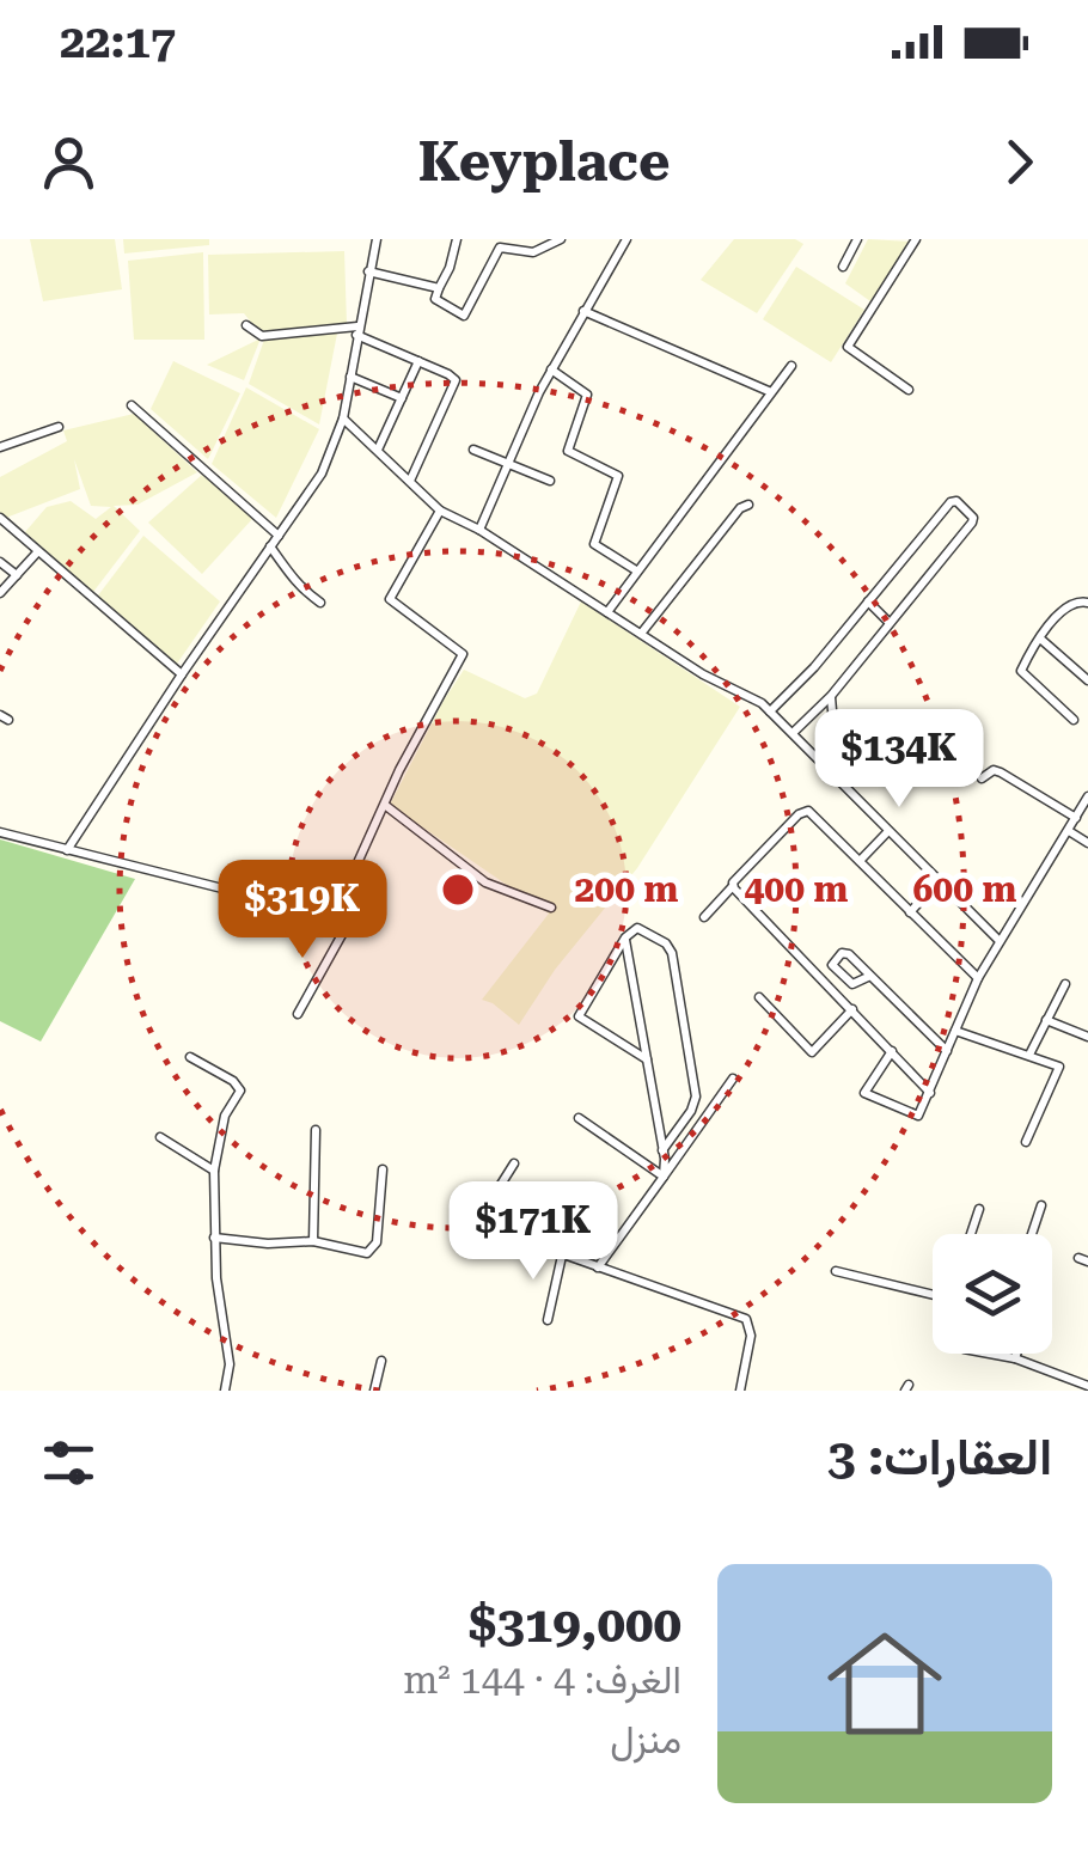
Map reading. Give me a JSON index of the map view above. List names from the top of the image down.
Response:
{
  "page": {
    "status": "22:17",
    "header": "Keyplace",
    "price": ["$134K", "$319K", "$171K"],
    "heading": "العقارات: 3",
    "list": [
      {
        "name": "$319,000",
        "note": "الغرف: 4 · 144 m² · منزل"
      }
    ]
  },
  "rings": ["200 m", "400 m", "600 m"]
}
